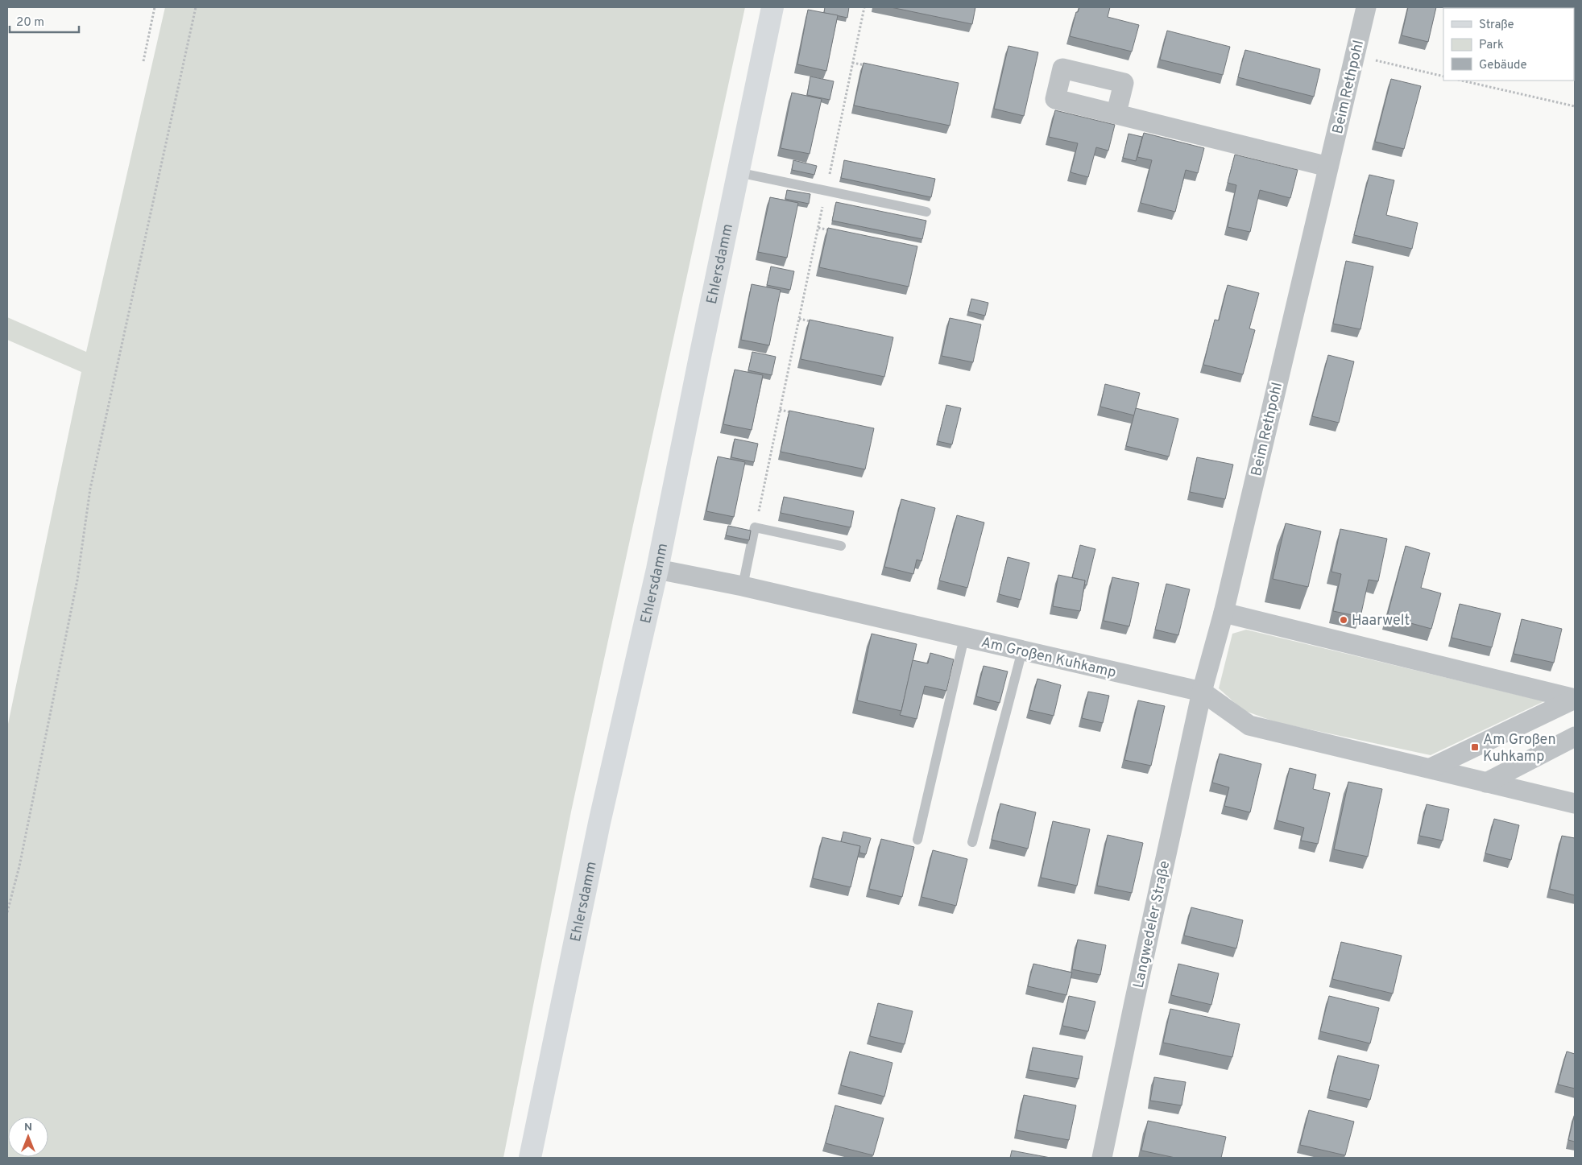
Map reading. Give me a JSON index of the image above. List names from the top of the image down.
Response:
{
  "streets": {
    "street": [
      "Beim Rethpohl",
      "Ehlersdamm",
      "Am Großen Kuhkamp",
      "Langwedeler Straße"
    ]
  },
  "crossings": [
    ["Beim Rethpohl", "Am Großen Kuhkamp"],
    ["Beim Rethpohl", "Langwedeler Straße"],
    ["Ehlersdamm", "Am Großen Kuhkamp"],
    ["Am Großen Kuhkamp", "Langwedeler Straße"]
  ],
  "places": {
    "other": ["Haarwelt"],
    "transit": ["Am Großen Kuhkamp"]
  },
  "legend": ["Straße", "Park", "Gebäude"],
  "scale_bar": "20 m",
  "north": "top"
}
